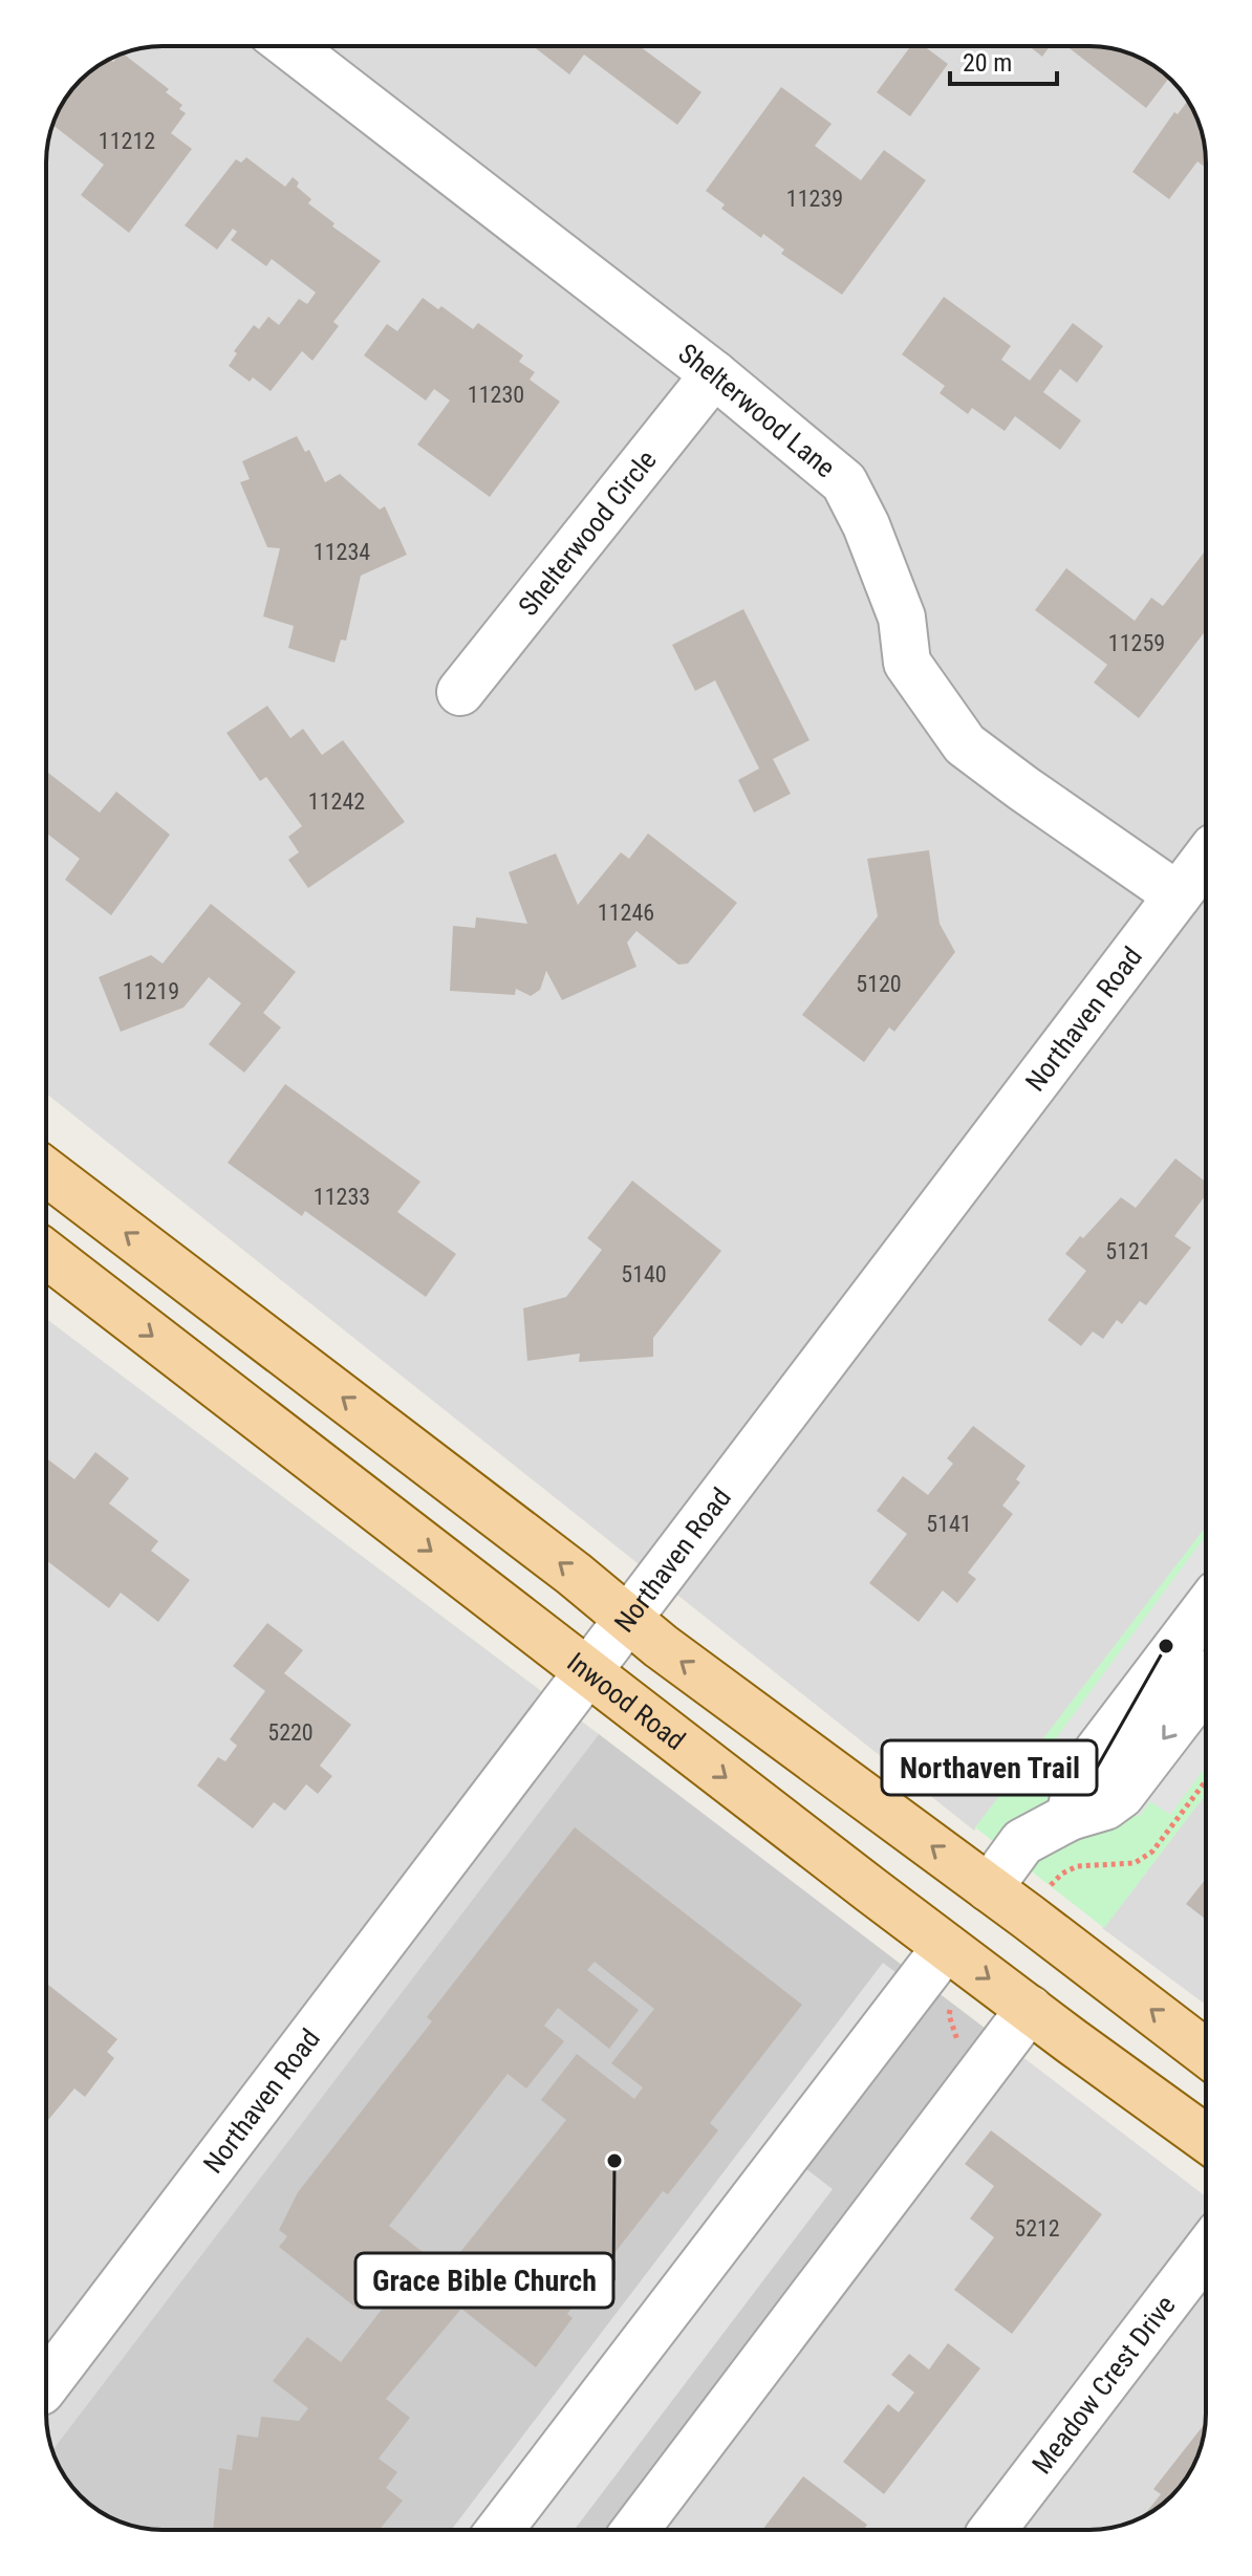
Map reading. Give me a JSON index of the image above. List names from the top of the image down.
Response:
{
  "streets": {
    "main road": ["Inwood Road"],
    "street": [
      "Shelterwood Lane",
      "Shelterwood Circle",
      "Northaven Road",
      "Meadow Crest Drive"
    ]
  },
  "crossings": [
    ["Shelterwood Lane", "Shelterwood Circle"],
    ["Shelterwood Lane", "Northaven Road"],
    ["Northaven Road", "Inwood Road"]
  ],
  "places": ["Northaven Trail", "Grace Bible Church"],
  "house_numbers": [
    "11212",
    "11239",
    "11230",
    "11234",
    "11259",
    "11242",
    "11246",
    "5120",
    "11219",
    "11233",
    "5121",
    "5140",
    "5141",
    "5220",
    "5212"
  ],
  "scale_bar": "20 m"
}
